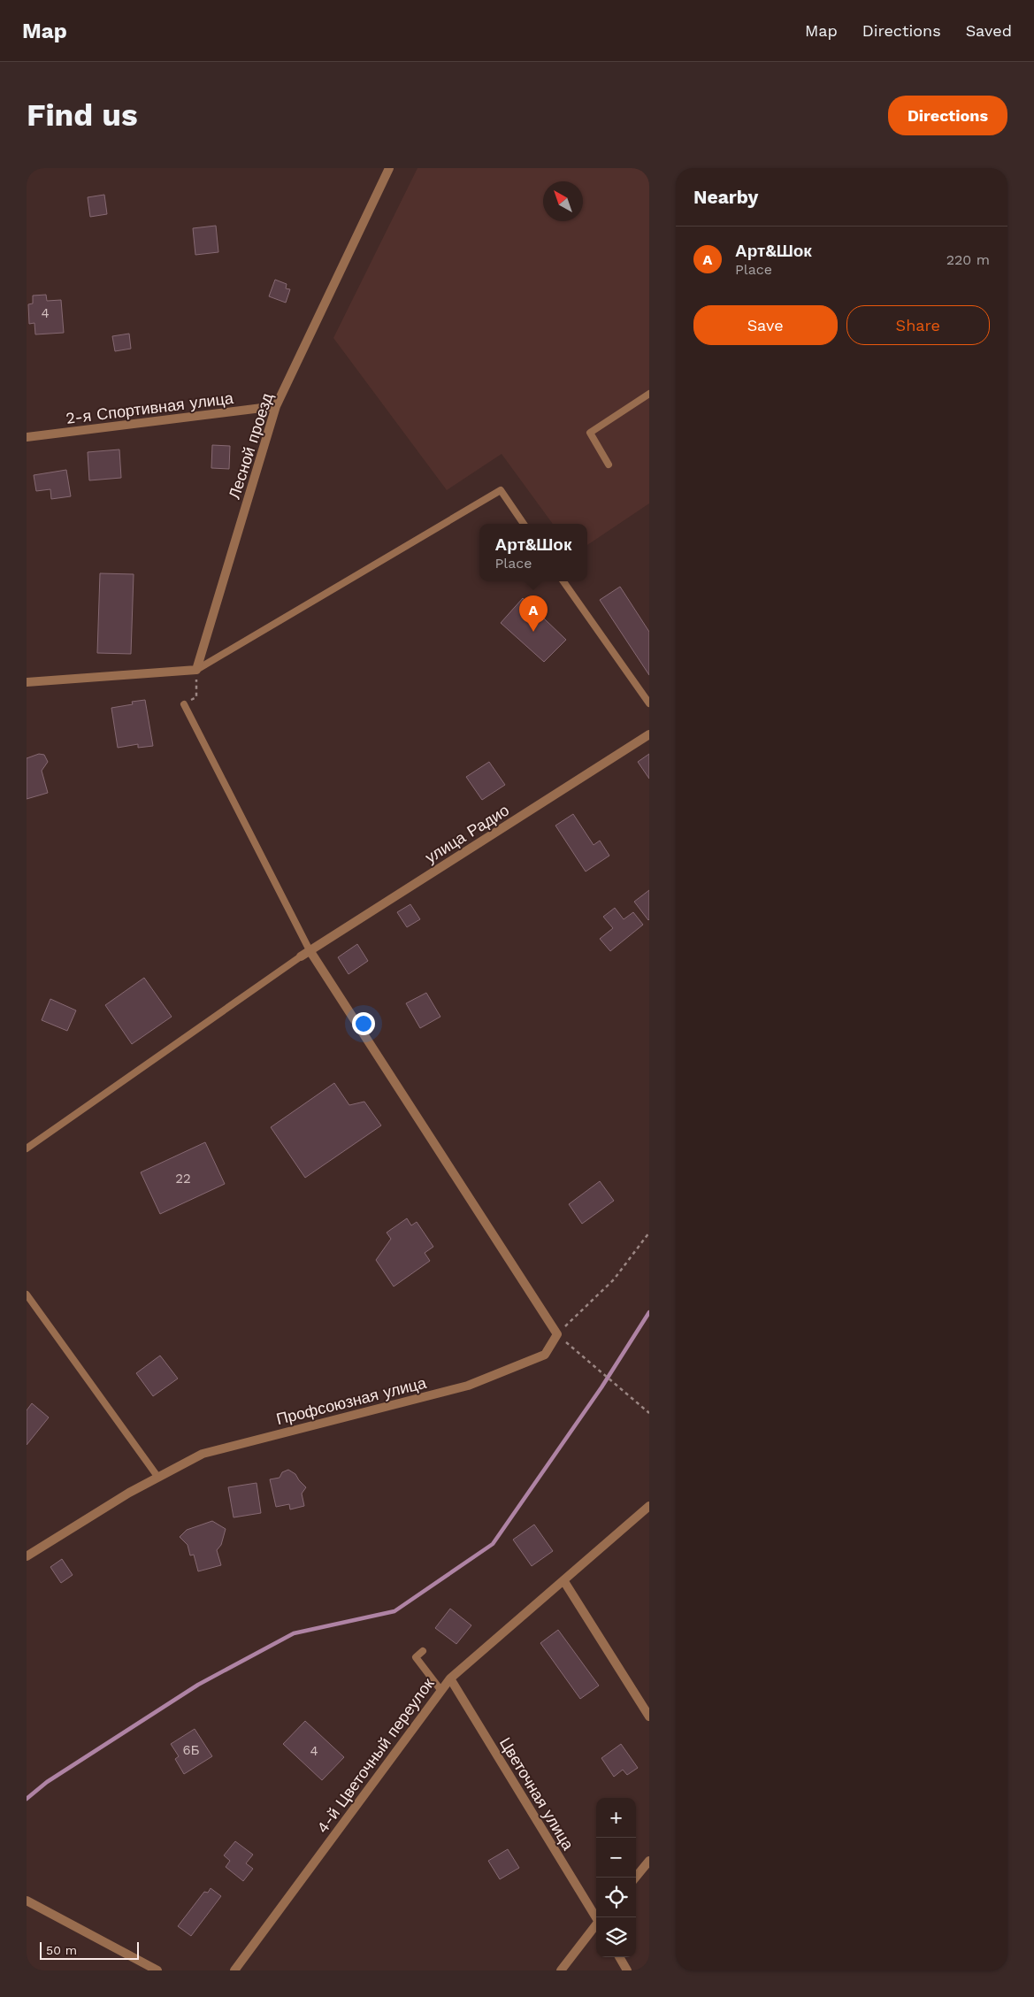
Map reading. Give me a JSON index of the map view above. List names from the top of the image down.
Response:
{
  "streets": {
    "street": [
      "2-я Спортивная улица",
      "Лесной проезд",
      "улица Радио",
      "Профсоюзная улица",
      "4-й Цветочный переулок",
      "Цветочная улица"
    ]
  },
  "crossings": [
    ["2-я Спортивная улица", "Лесной проезд"],
    ["4-й Цветочный переулок", "Цветочная улица"]
  ],
  "house_numbers": [
    "4",
    "22",
    "6Б",
    "4"
  ],
  "scale_bar": "50 m",
  "north": "top left",
  "page": {
    "header": "Map",
    "nav": ["Map", "Directions", "Saved"],
    "buttons": [
      "Directions",
      ["Save", "Share"]
    ],
    "title": "Find us",
    "heading": "Nearby",
    "list": [
      {
        "mark": "A",
        "name": "Арт&Шок",
        "note": "Place",
        "value": "220 m"
      }
    ],
    "popup": ["Арт&Шок", "Place"],
    "pins": "A",
    "map_buttons": ["+", "−"],
    "scale": "50 m"
  }
}
